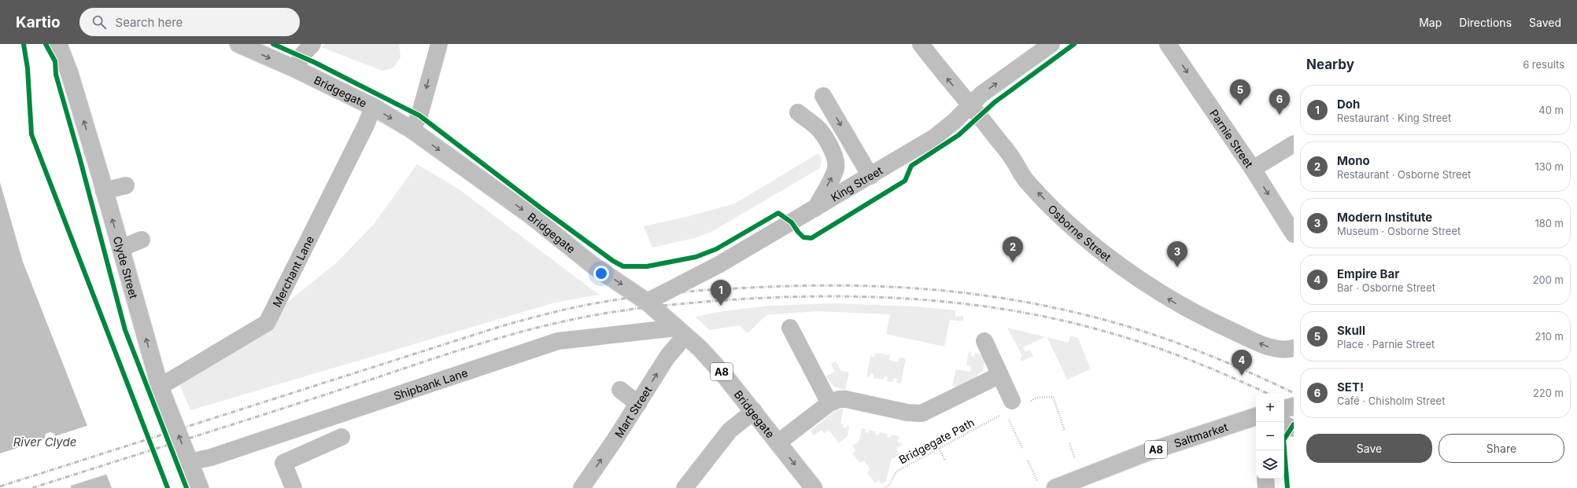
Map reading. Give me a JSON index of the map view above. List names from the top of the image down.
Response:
{
  "streets": {
    "street": [
      "Bridgegate",
      "Parnie Street",
      "King Street",
      "Osborne Street",
      "Clyde Street",
      "Merchant Lane",
      "A8",
      "Shipbank Lane",
      "Mart Street",
      "Saltmarket"
    ],
    "path": ["Bridgegate Path"]
  },
  "crossings": [
    ["Bridgegate", "King Street"],
    ["Bridgegate", "Merchant Lane"],
    ["Bridgegate", "Shipbank Lane"],
    ["Bridgegate", "Mart Street"],
    ["King Street", "Osborne Street"],
    ["Clyde Street", "Merchant Lane"],
    ["Clyde Street", "Shipbank Lane"],
    ["Shipbank Lane", "Mart Street"]
  ],
  "one_way": [
    "Bridgegate",
    "Parnie Street",
    "Osborne Street",
    "Clyde Street"
  ],
  "water": ["River Clyde"],
  "page": {
    "header": "Kartio",
    "search": "Search here",
    "nav": ["Map", "Directions", "Saved"],
    "heading": ["Nearby", "6 results"],
    "pins": [
      "5",
      "6",
      "2",
      "3",
      "1",
      "4"
    ],
    "list": [
      {
        "mark": "1",
        "name": "Doh",
        "note": "Restaurant · King Street",
        "value": "40 m"
      },
      {
        "mark": "2",
        "name": "Mono",
        "note": "Restaurant · Osborne Street",
        "value": "130 m"
      },
      {
        "mark": "3",
        "name": "Modern Institute",
        "note": "Museum · Osborne Street",
        "value": "180 m"
      },
      {
        "mark": "4",
        "name": "Empire Bar",
        "note": "Bar · Osborne Street",
        "value": "200 m"
      },
      {
        "mark": "5",
        "name": "Skull",
        "note": "Place · Parnie Street",
        "value": "210 m"
      },
      {
        "mark": "6",
        "name": "SET!",
        "note": "Café · Chisholm Street",
        "value": "220 m"
      }
    ],
    "map_buttons": ["+", "−"],
    "buttons": ["Save", "Share"]
  }
}
